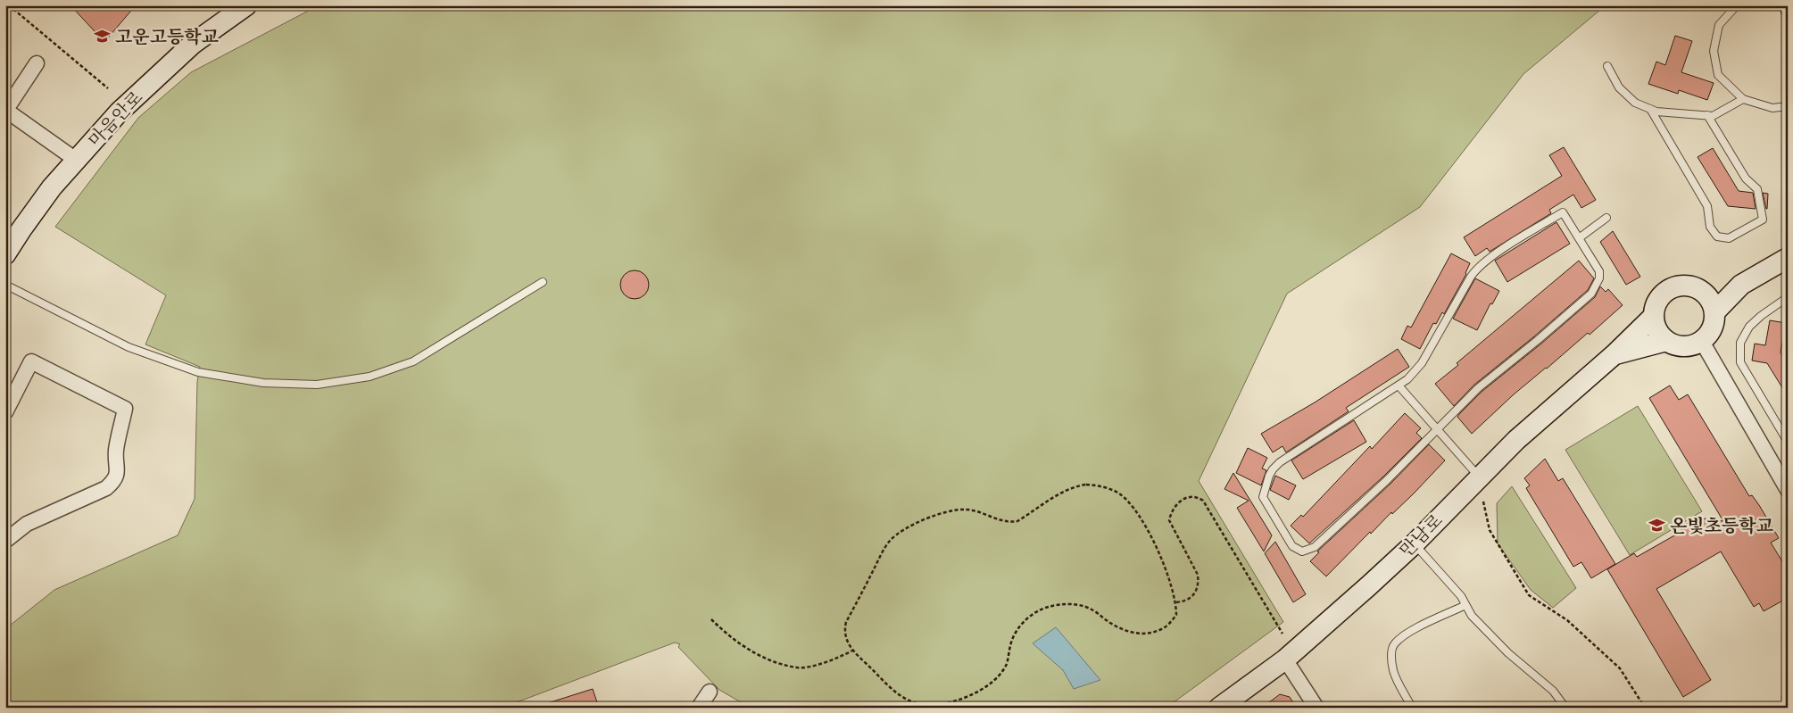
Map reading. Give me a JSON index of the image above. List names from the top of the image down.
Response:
{
  "streets": {
    "street": ["마음안로", "만남로"]
  },
  "places": {
    "school or university": ["고운고등학교", "온빛초등학교"]
  }
}
